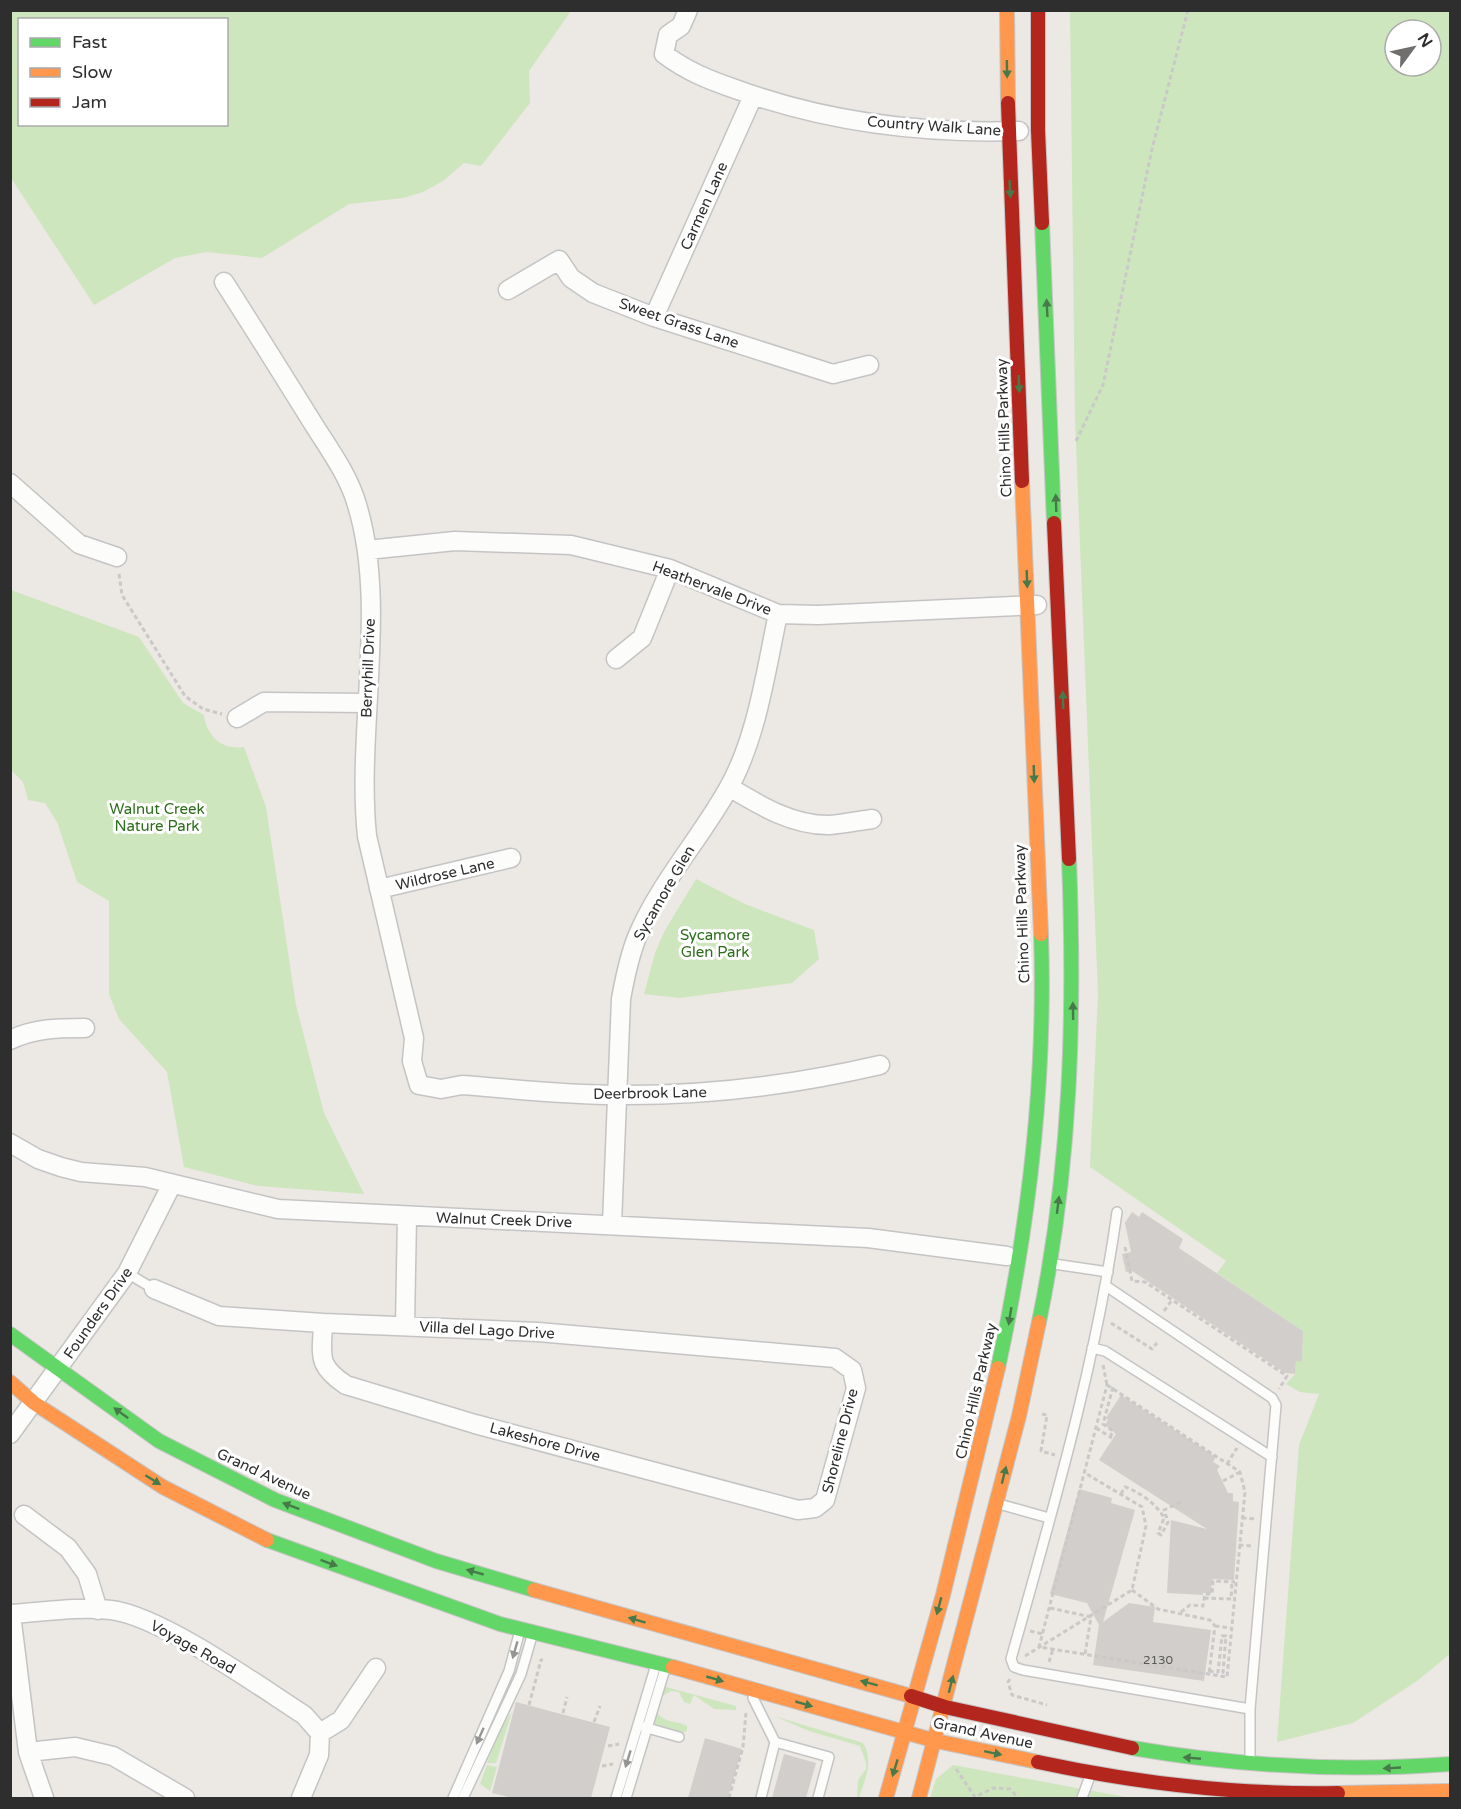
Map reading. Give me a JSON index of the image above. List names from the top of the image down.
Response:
{
  "streets": {
    "main road": ["Chino Hills Parkway", "Grand Avenue"],
    "street": [
      "Country Walk Lane",
      "Carmen Lane",
      "Sweet Grass Lane",
      "Heathervale Drive",
      "Berryhill Drive",
      "Wildrose Lane",
      "Sycamore Glen",
      "Deerbrook Lane",
      "Walnut Creek Drive",
      "Founders Drive",
      "Villa del Lago Drive",
      "Shoreline Drive",
      "Lakeshore Drive",
      "Voyage Road"
    ]
  },
  "crossings": [
    ["Country Walk Lane", "Carmen Lane"],
    ["Country Walk Lane", "Chino Hills Parkway"],
    ["Carmen Lane", "Sweet Grass Lane"],
    ["Chino Hills Parkway", "Heathervale Drive"],
    ["Chino Hills Parkway", "Walnut Creek Drive"],
    ["Chino Hills Parkway", "Grand Avenue"],
    ["Heathervale Drive", "Berryhill Drive"],
    ["Heathervale Drive", "Sycamore Glen"],
    ["Berryhill Drive", "Wildrose Lane"],
    ["Berryhill Drive", "Deerbrook Lane"],
    ["Sycamore Glen", "Deerbrook Lane"],
    ["Sycamore Glen", "Walnut Creek Drive"],
    ["Walnut Creek Drive", "Founders Drive"],
    ["Founders Drive", "Villa del Lago Drive"],
    ["Founders Drive", "Grand Avenue"],
    ["Villa del Lago Drive", "Shoreline Drive"],
    ["Villa del Lago Drive", "Lakeshore Drive"],
    ["Shoreline Drive", "Lakeshore Drive"]
  ],
  "parks": ["Walnut Creek Nature Park", "Sycamore Glen Park"],
  "house_numbers": ["2130"],
  "legend": ["Fast", "Slow", "Jam"],
  "north": "top right"
}
